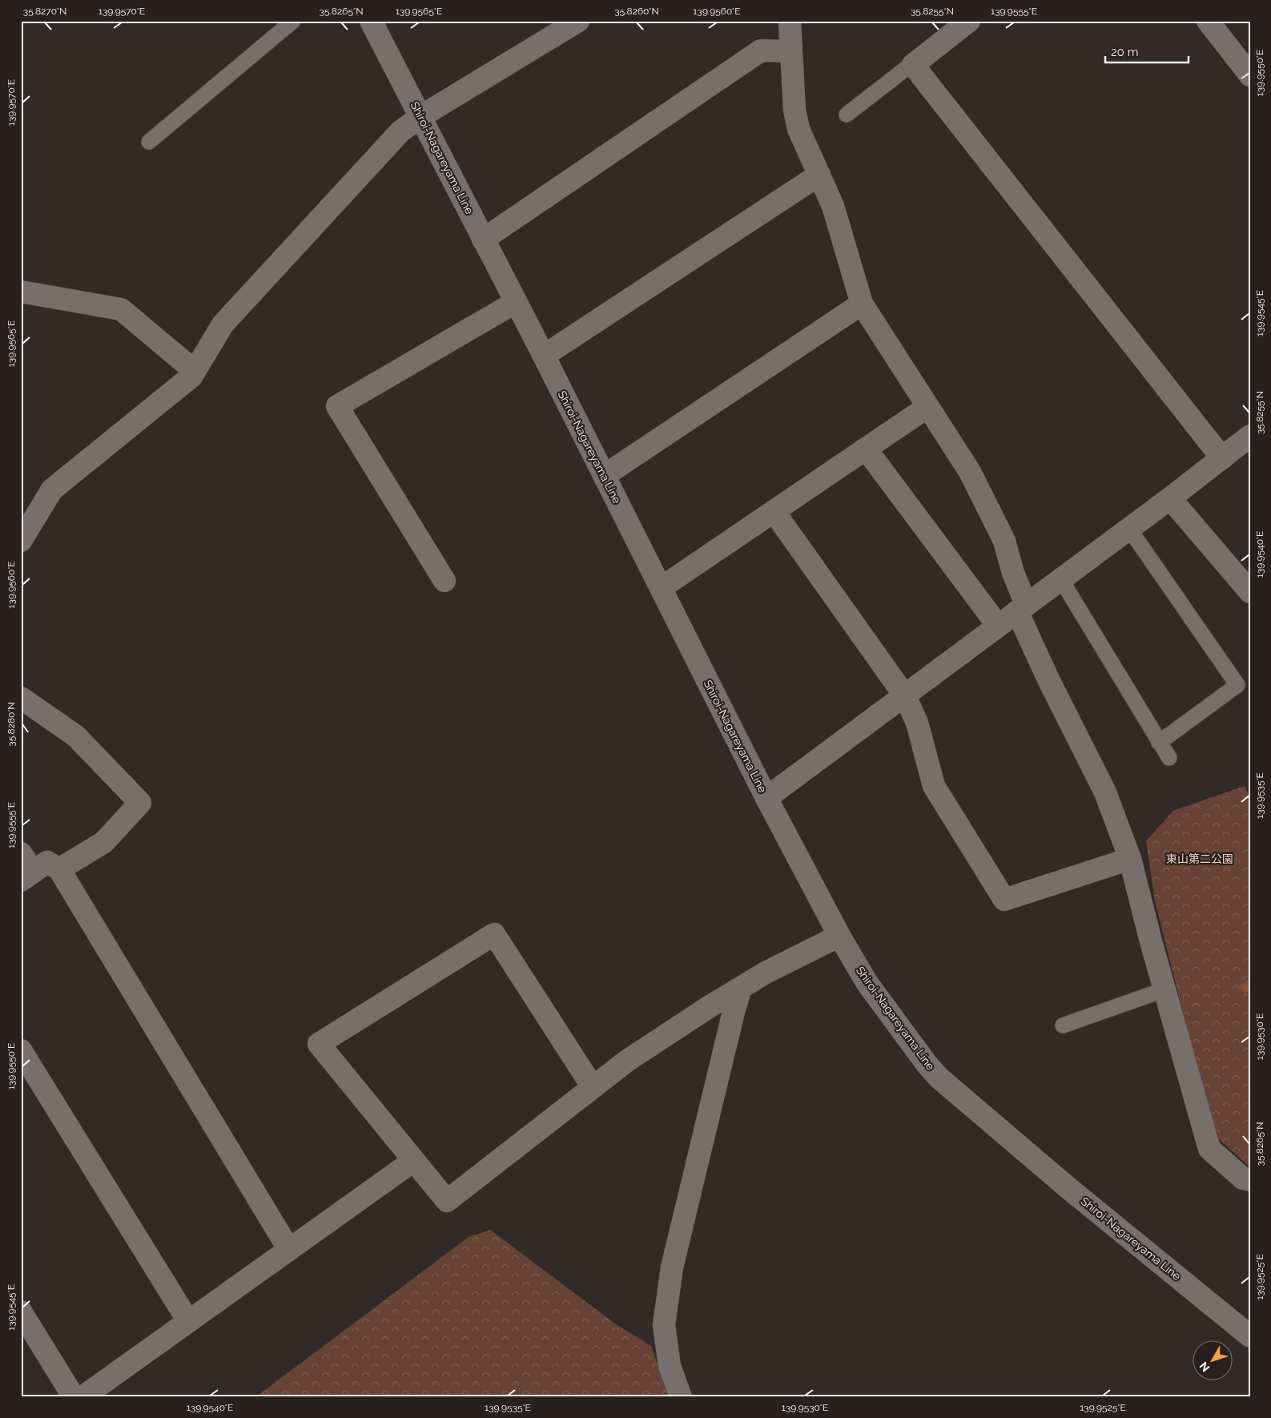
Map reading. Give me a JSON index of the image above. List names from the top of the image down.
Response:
{
  "streets": {
    "street": ["Shiroi-Nagareyama Line"]
  },
  "parks": ["東山第二公園"],
  "scale_bar": "20 m",
  "north": "bottom left",
  "coordinates": [
    "35.8270°N",
    "139.9570°E",
    "35.8265°N",
    "139.9565°E",
    "35.8260°N",
    "139.9560°E",
    "35.8255°N",
    "139.9555°E",
    "139.9550°E",
    "139.9545°E",
    "139.9540°E",
    "35.8280°N",
    "139.9535°E",
    "139.9530°E",
    "139.9525°E"
  ]
}
